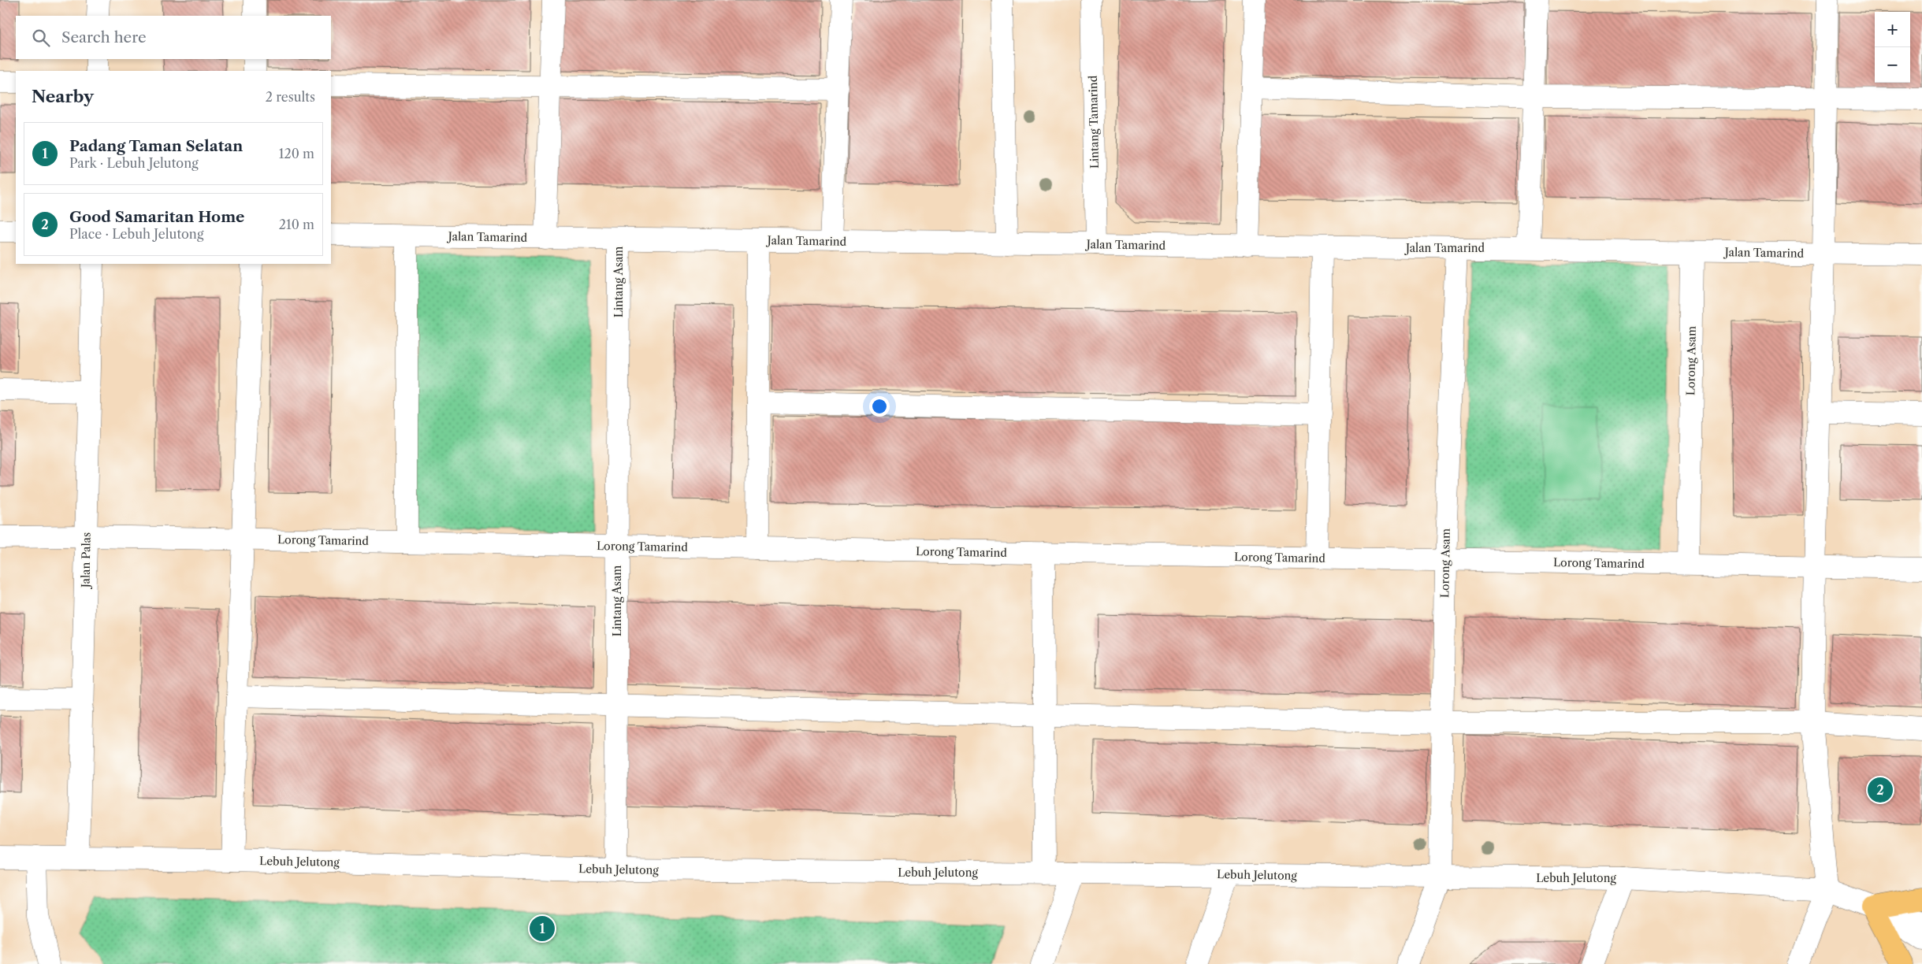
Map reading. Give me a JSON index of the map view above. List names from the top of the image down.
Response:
{
  "streets": {
    "street": [
      "Lintang Tamarind",
      "Jalan Tamarind",
      "Lintang Asam",
      "Lorong Asam",
      "Lorong Tamarind",
      "Jalan Palas",
      "Lebuh Jelutong"
    ]
  },
  "crossings": [
    ["Lintang Tamarind", "Jalan Tamarind"],
    ["Jalan Tamarind", "Lintang Asam"],
    ["Jalan Tamarind", "Lorong Asam"],
    ["Lintang Asam", "Lorong Tamarind"],
    ["Lintang Asam", "Lebuh Jelutong"],
    ["Lorong Asam", "Lorong Tamarind"],
    ["Lorong Asam", "Lebuh Jelutong"],
    ["Lorong Tamarind", "Jalan Palas"],
    ["Jalan Palas", "Lebuh Jelutong"]
  ],
  "page": {
    "map_buttons": ["+", "−"],
    "search": "Search here",
    "heading": ["Nearby", "2 results"],
    "list": [
      {
        "mark": "1",
        "name": "Padang Taman Selatan",
        "note": "Park · Lebuh Jelutong",
        "value": "120 m"
      },
      {
        "mark": "2",
        "name": "Good Samaritan Home",
        "note": "Place · Lebuh Jelutong",
        "value": "210 m"
      }
    ],
    "pins": ["2", "1"]
  }
}
